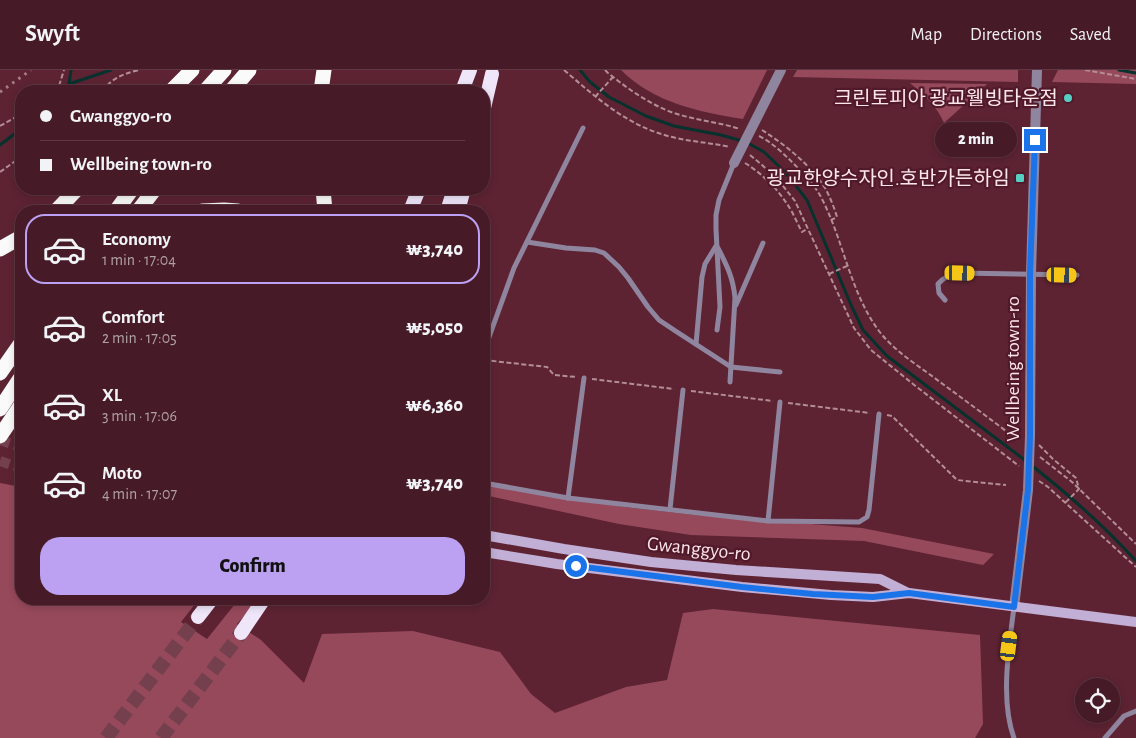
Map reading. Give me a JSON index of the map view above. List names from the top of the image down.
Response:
{
  "streets": {
    "main road": ["Gwanggyo-ro"],
    "street": ["Wellbeing town-ro"]
  },
  "crossings": [
    ["Wellbeing town-ro", "Gwanggyo-ro"]
  ],
  "places": {
    "other": ["크린토피아 광교웰빙타운점"],
    "transit": ["광교한양수자인.호반가든하임"]
  },
  "page": {
    "header": "Swyft",
    "nav": ["Map", "Directions", "Saved"],
    "banner": ["Gwanggyo-ro", "Wellbeing town-ro"],
    "bubble": "2 min",
    "list": [
      {
        "name": "Economy",
        "note": "1 min · 17:04",
        "value": "₩3,740"
      },
      {
        "name": "Comfort",
        "note": "2 min · 17:05",
        "value": "₩5,050"
      },
      {
        "name": "XL",
        "note": "3 min · 17:06",
        "value": "₩6,360"
      },
      {
        "name": "Moto",
        "note": "4 min · 17:07",
        "value": "₩3,740"
      }
    ],
    "buttons": "Confirm"
  }
}
